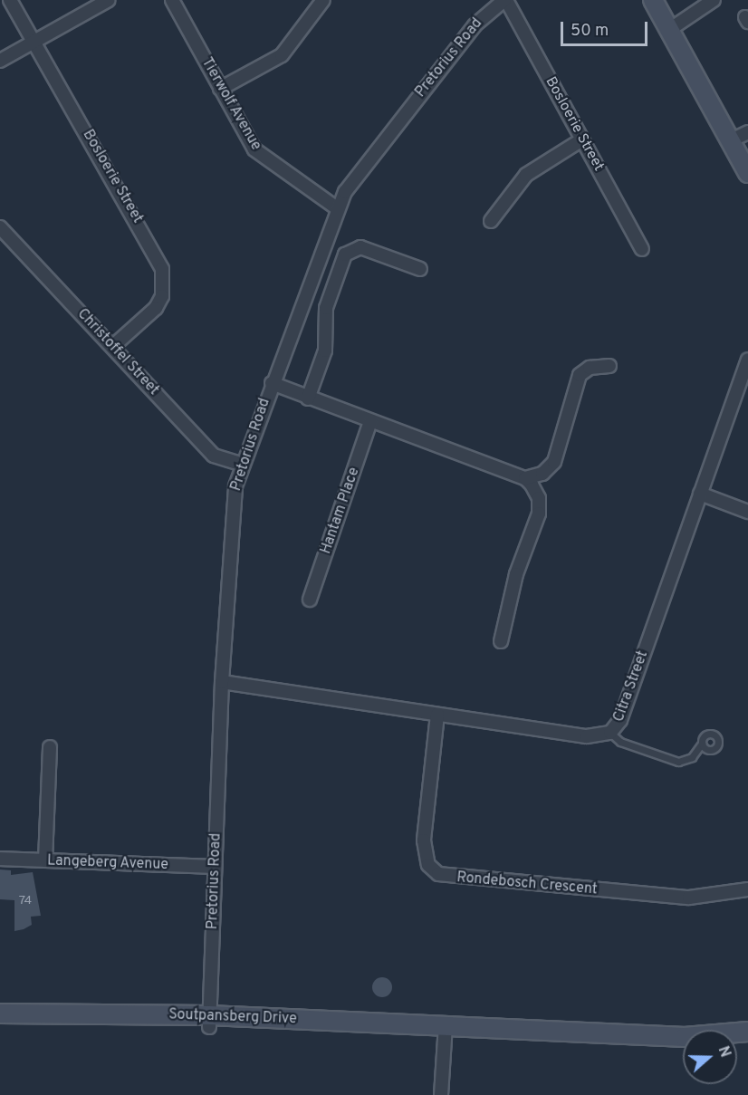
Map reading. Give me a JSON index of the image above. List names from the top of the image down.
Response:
{
  "streets": {
    "street": [
      "Pretorius Road",
      "Tierwolf Avenue",
      "Bosloerie Street",
      "Christoffel Street",
      "Hantam Place",
      "Citra Street",
      "Langeberg Avenue",
      "Rondebosch Crescent",
      "Soutpansberg Drive"
    ]
  },
  "crossings": [
    ["Pretorius Road", "Tierwolf Avenue"],
    ["Pretorius Road", "Bosloerie Street"],
    ["Pretorius Road", "Christoffel Street"],
    ["Pretorius Road", "Citra Street"],
    ["Pretorius Road", "Langeberg Avenue"],
    ["Pretorius Road", "Soutpansberg Drive"],
    ["Bosloerie Street", "Christoffel Street"],
    ["Citra Street", "Rondebosch Crescent"]
  ],
  "house_numbers": ["74"],
  "scale_bar": "50 m",
  "north": "right"
}
